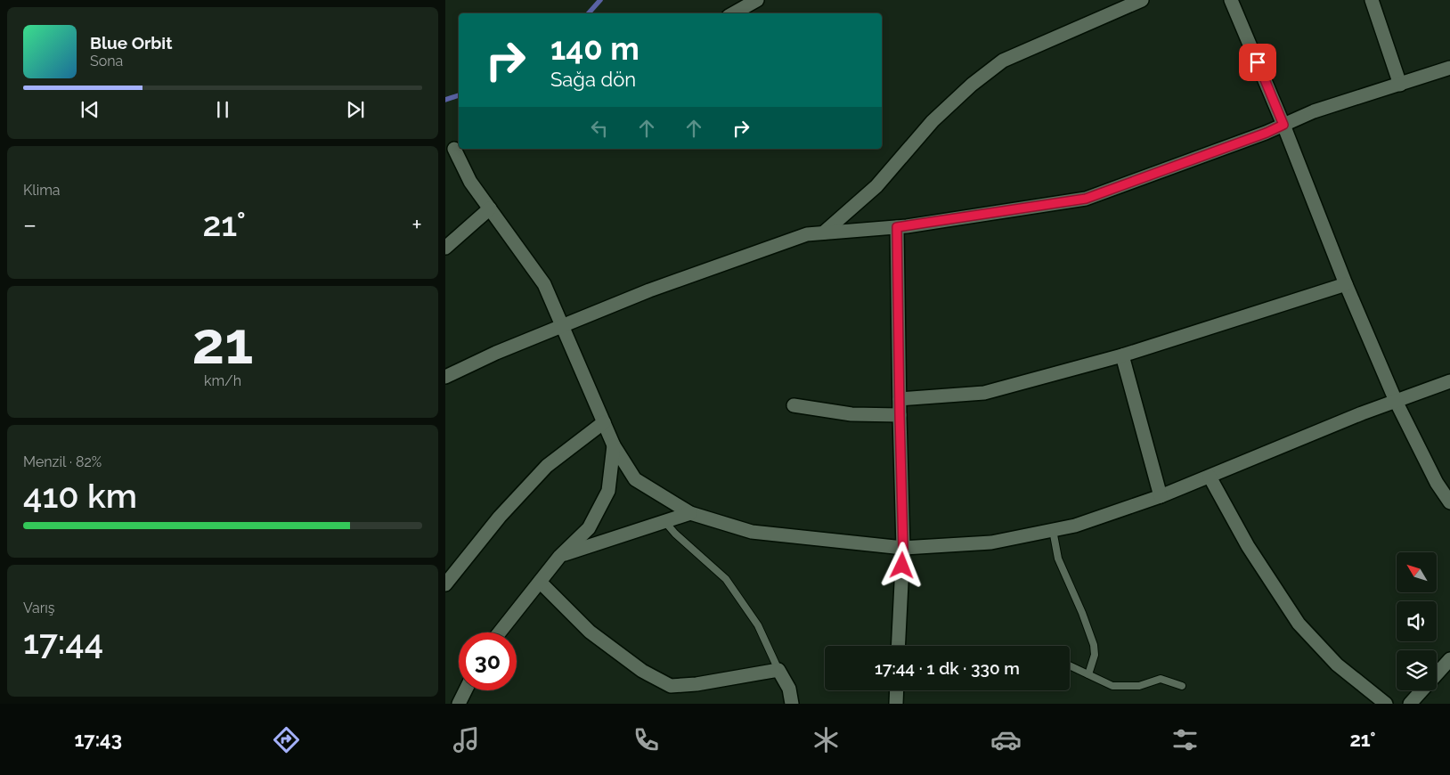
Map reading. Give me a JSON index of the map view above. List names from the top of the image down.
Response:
{
  "north": "top left",
  "page": {
    "turn": ["140 m", "Sağa dön"],
    "song": ["Blue Orbit", "Sona"],
    "tile": [
      "Klima",
      ["21", "km/h"],
      ["Menzil · 82%", "410 km"],
      ["Varış", "17:44"]
    ],
    "heat": ["−", "21°", "+"],
    "limit": "30",
    "trip": "17:44 · 1 dk · 330 m",
    "tabs": ["17:43", "21°"]
  }
}
